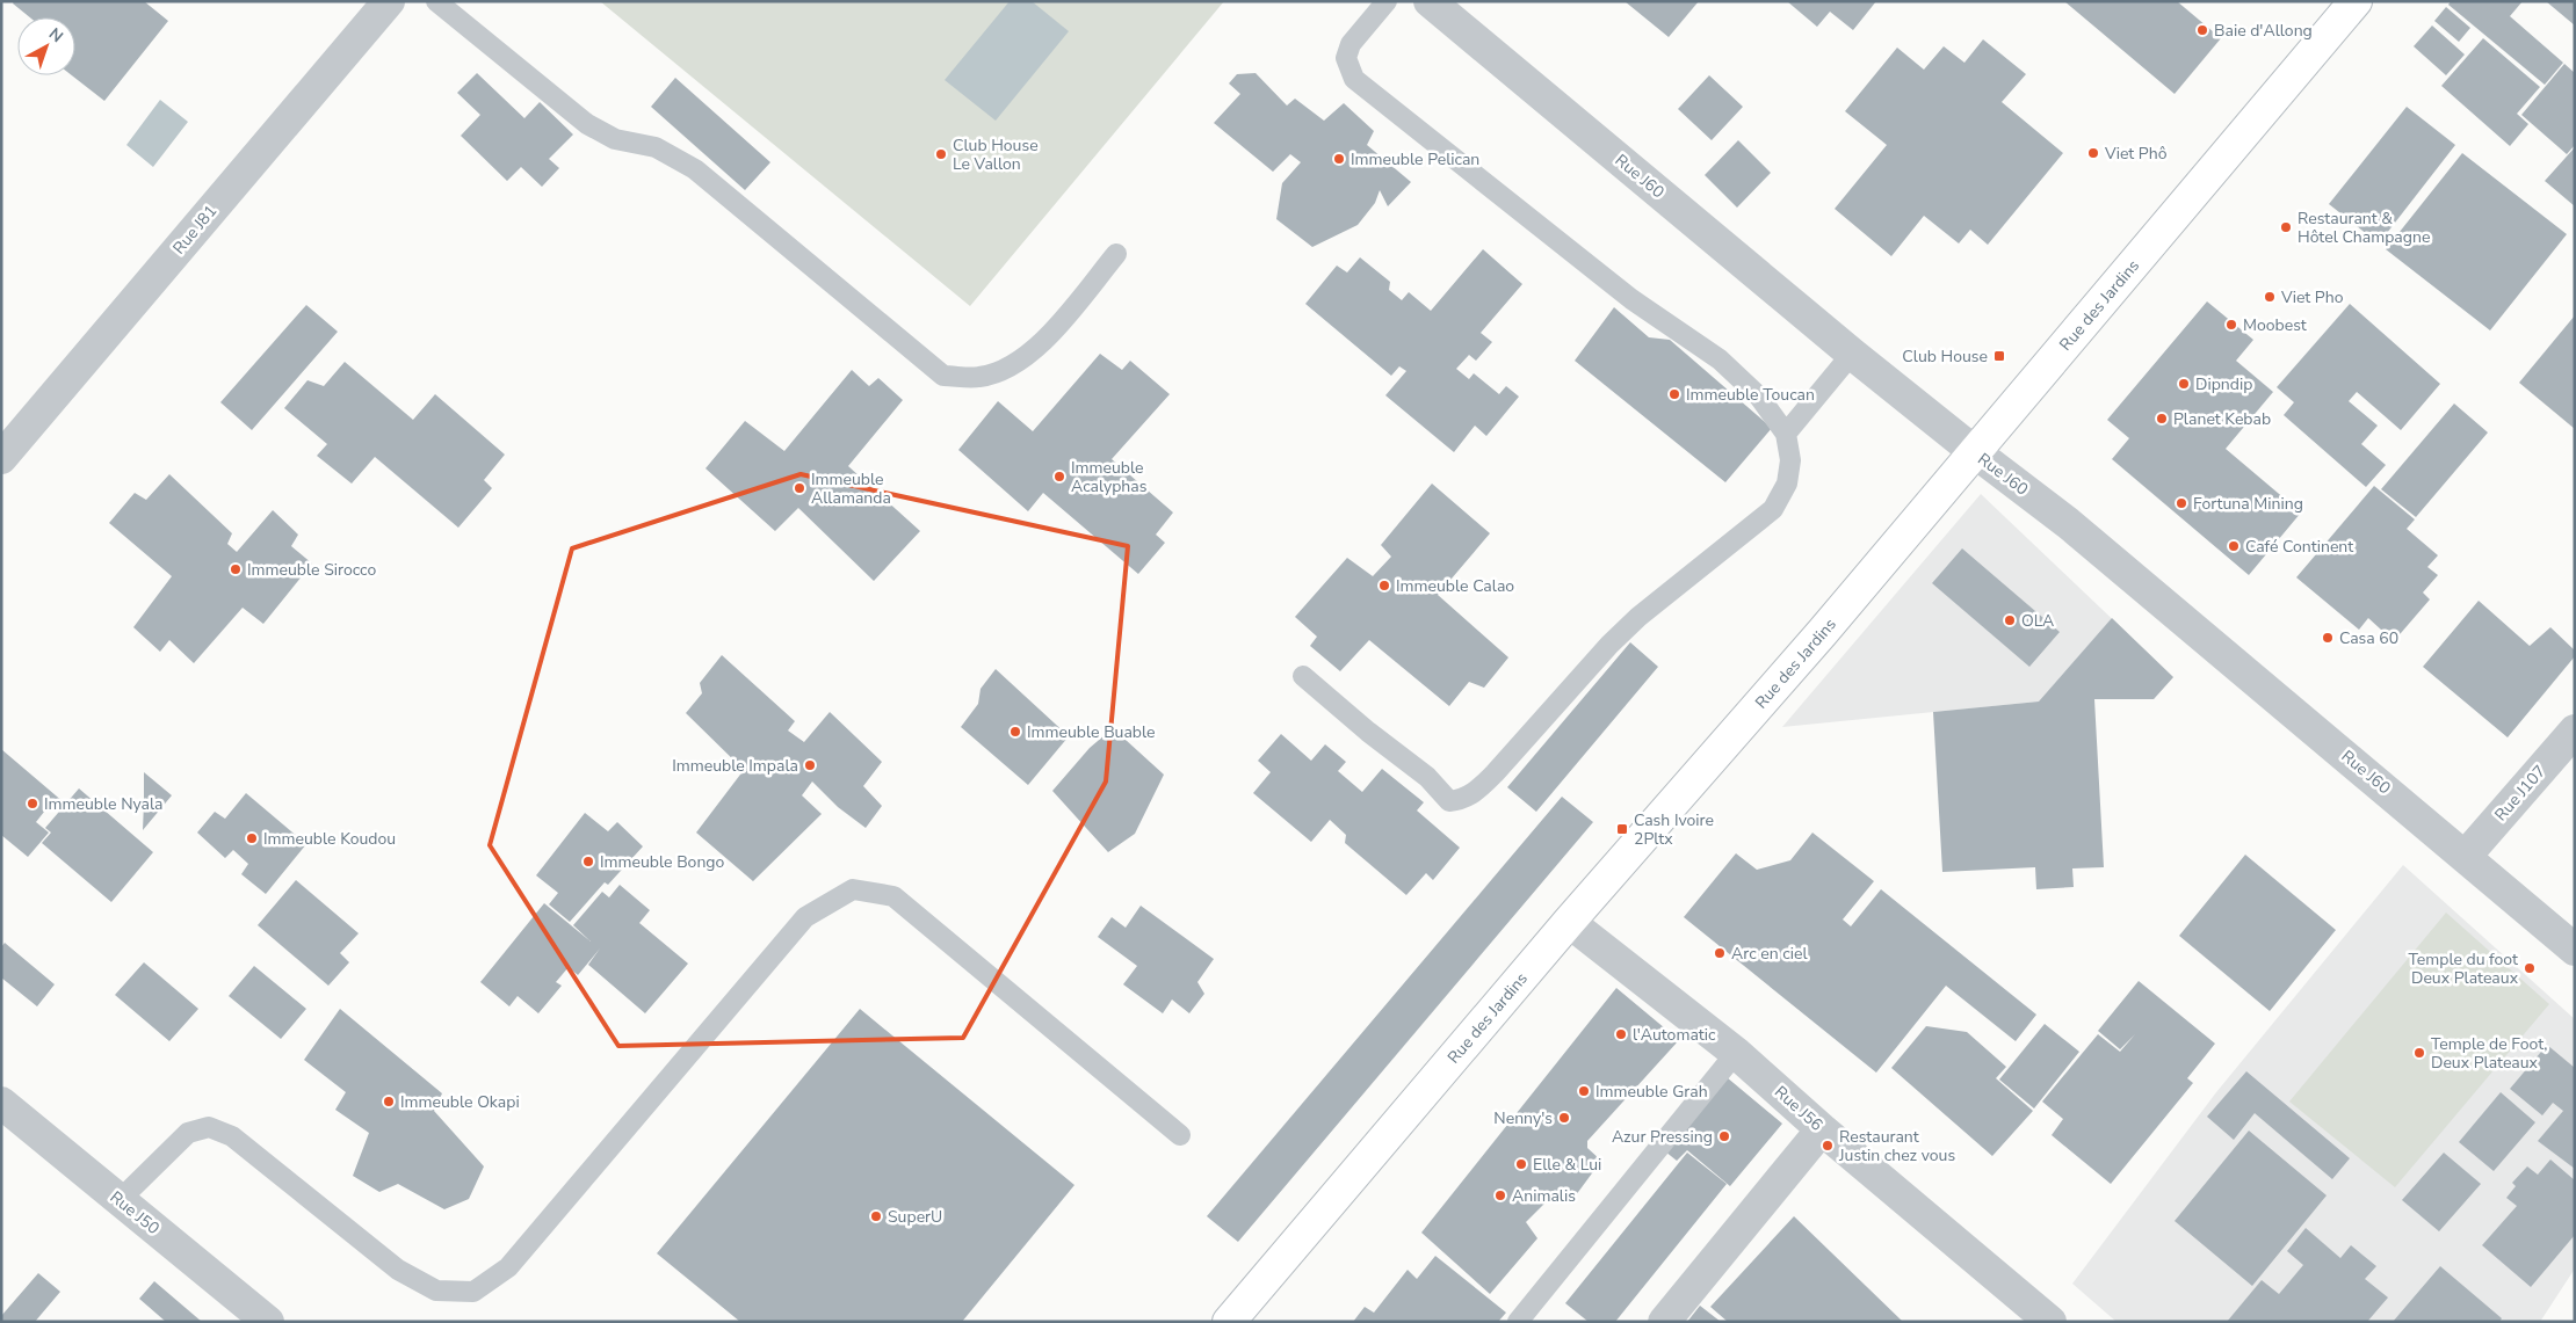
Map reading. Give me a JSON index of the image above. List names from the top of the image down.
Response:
{
  "streets": {
    "main road": ["Rue des Jardins"],
    "street": [
      "Rue J60",
      "Rue J81",
      "Rue J107",
      "Rue J56",
      "Rue J50"
    ]
  },
  "crossings": [
    ["Rue J60", "Rue des Jardins"],
    ["Rue J60", "Rue J107"],
    ["Rue des Jardins", "Rue J56"]
  ],
  "places": {
    "other": [
      "Baie d'Allong",
      "Viet Phô",
      "Club House Le Vallon",
      "Immeuble Pelican",
      "Restaurant & Hôtel Champagne",
      "Viet Pho",
      "Moobest",
      "Dipndip",
      "Immeuble Toucan",
      "Planet Kebab",
      "Immeuble Acalyphas",
      "Immeuble Allamanda",
      "Fortuna Mining",
      "Café Continent",
      "Immeuble Sirocco",
      "Immeuble Calao",
      "OLA",
      "Casa 60",
      "Immeuble Buable",
      "Immeuble Impala",
      "Immeuble Nyala",
      "Immeuble Koudou",
      "Immeuble Bongo",
      "Arc en ciel",
      "Temple du foot Deux Plateaux",
      "l'Automatic",
      "Temple de Foot, Deux Plateaux",
      "Immeuble Grah",
      "Immeuble Okapi",
      "Nenny's",
      "Azur Pressing",
      "Restaurant Justin chez vous",
      "Elle & Lui",
      "Animalis",
      "SuperU"
    ],
    "transit": ["Club House", "Cash Ivoire 2Pltx"]
  },
  "north": "top right"
}
